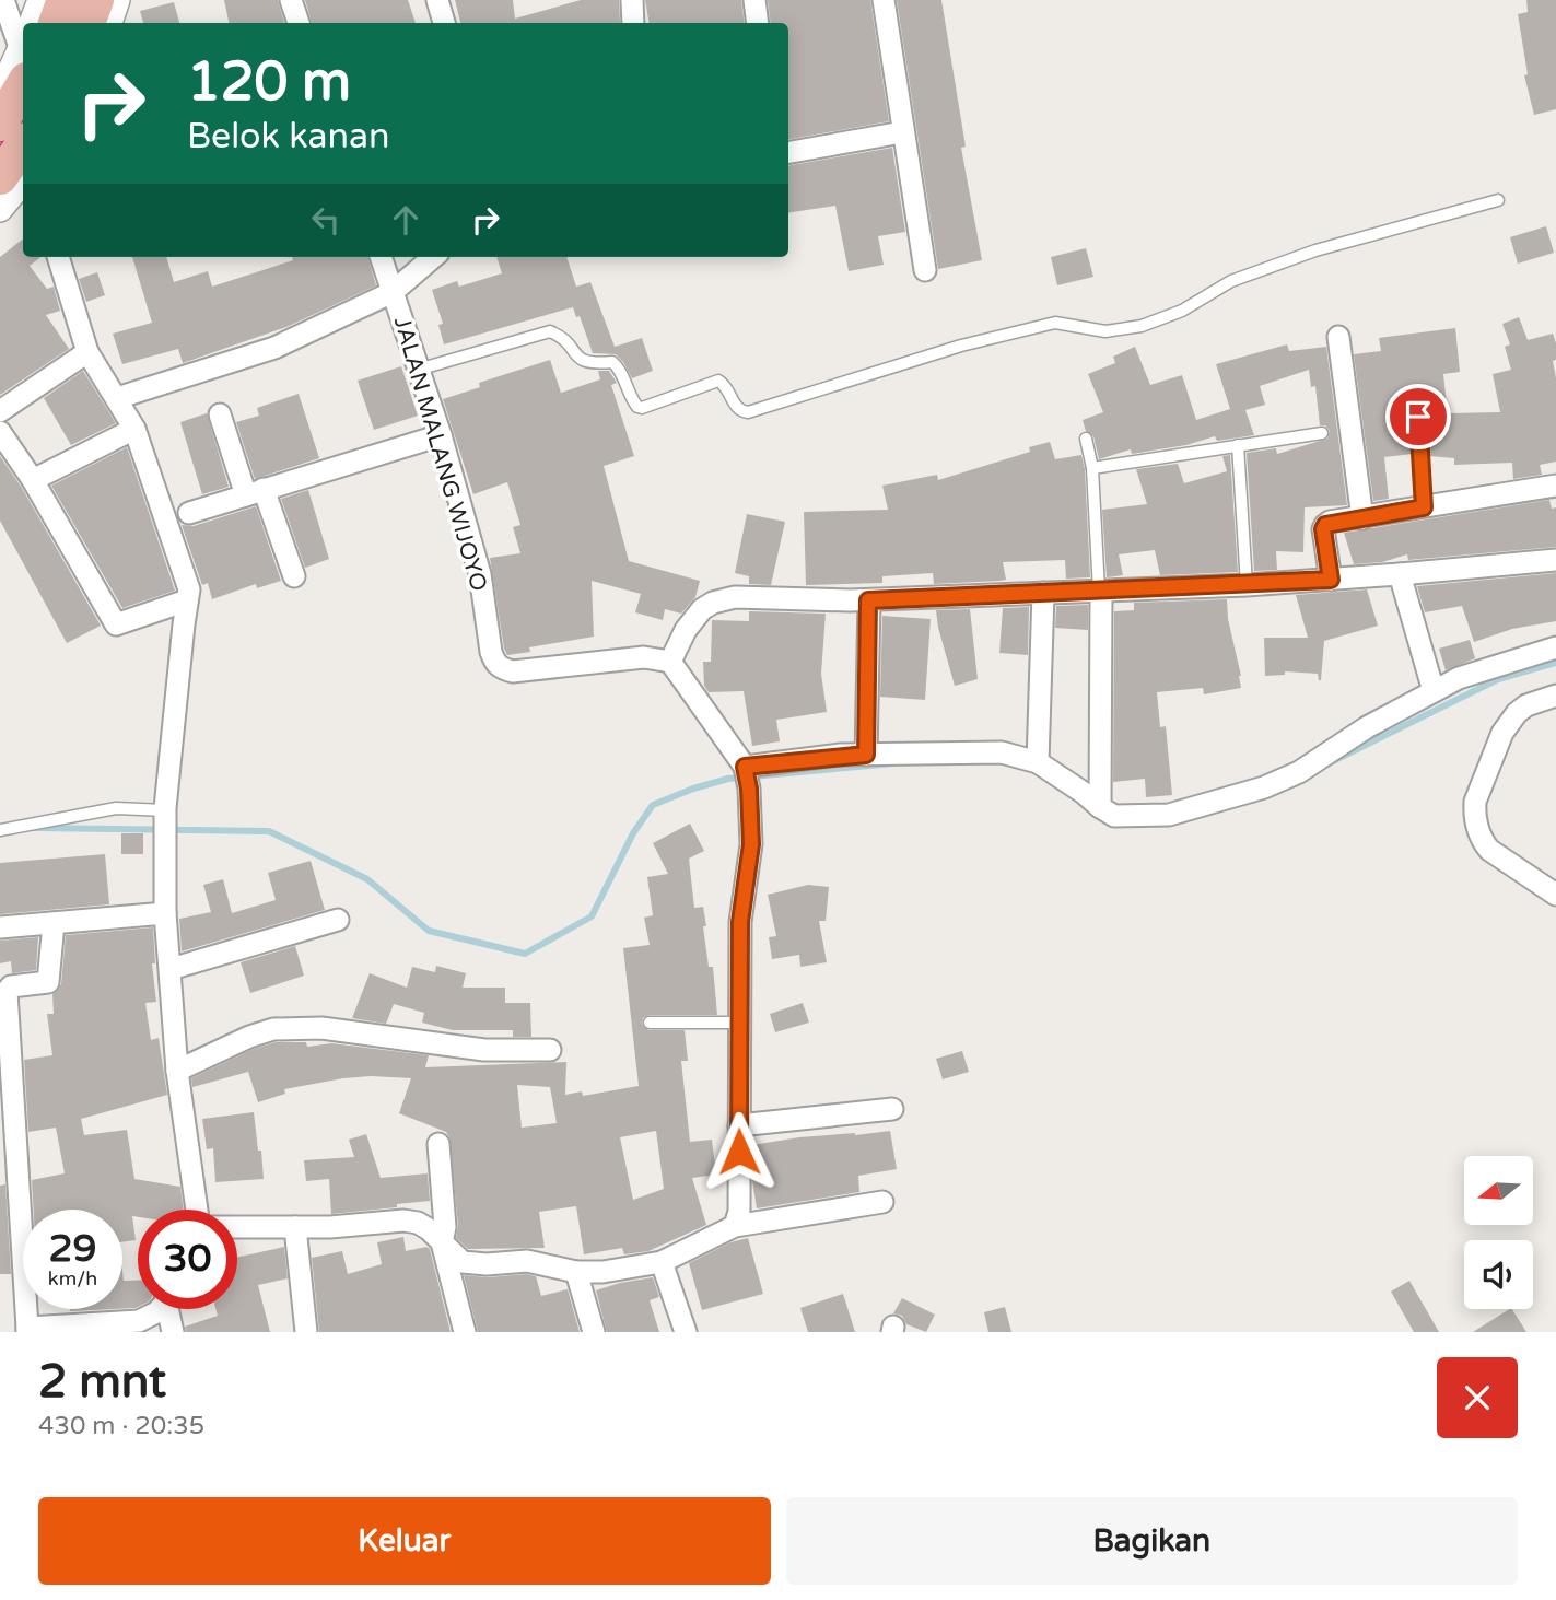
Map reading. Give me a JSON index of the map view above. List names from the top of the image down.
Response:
{
  "streets": {
    "street": ["JALAN MALANG WIJOYO"]
  },
  "north": "left",
  "page": {
    "turn": ["120 m", "Belok kanan"],
    "speed": "29 km/h",
    "limit": "30",
    "heading": ["2 mnt", "430 m · 20:35"],
    "buttons": ["Keluar", "Bagikan"]
  }
}
